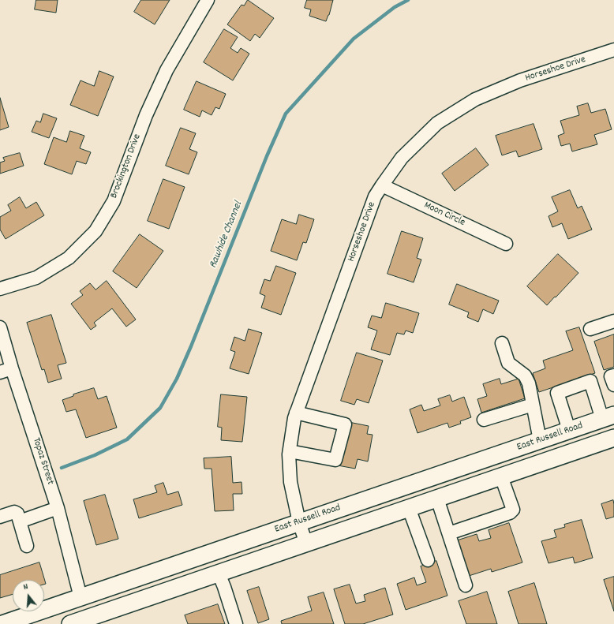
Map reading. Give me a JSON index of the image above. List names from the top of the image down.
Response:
{
  "streets": {
    "main road": ["East Russell Road"],
    "street": [
      "Horseshoe Drive",
      "Brockington Drive",
      "Moon Circle",
      "Topaz Street"
    ]
  },
  "crossings": [
    ["Horseshoe Drive", "Moon Circle"],
    ["Horseshoe Drive", "East Russell Road"],
    ["East Russell Road", "Topaz Street"]
  ],
  "water": ["Rawhide Channel"],
  "north": "top"
}
